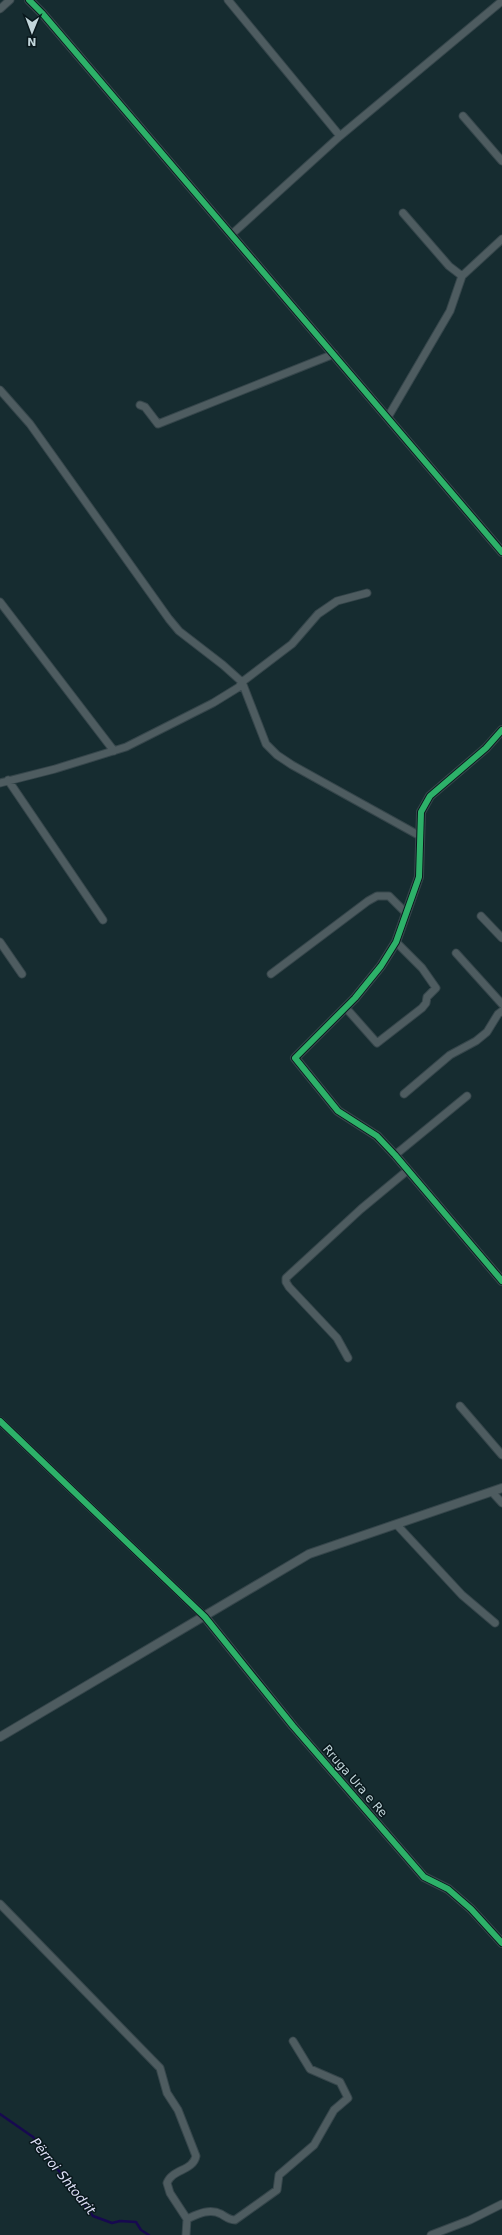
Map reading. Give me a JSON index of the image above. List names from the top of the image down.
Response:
{
  "streets": {
    "street": ["Rruga Ura e Re"]
  },
  "water": ["Përroi Shtodrit"],
  "north": "bottom"
}
